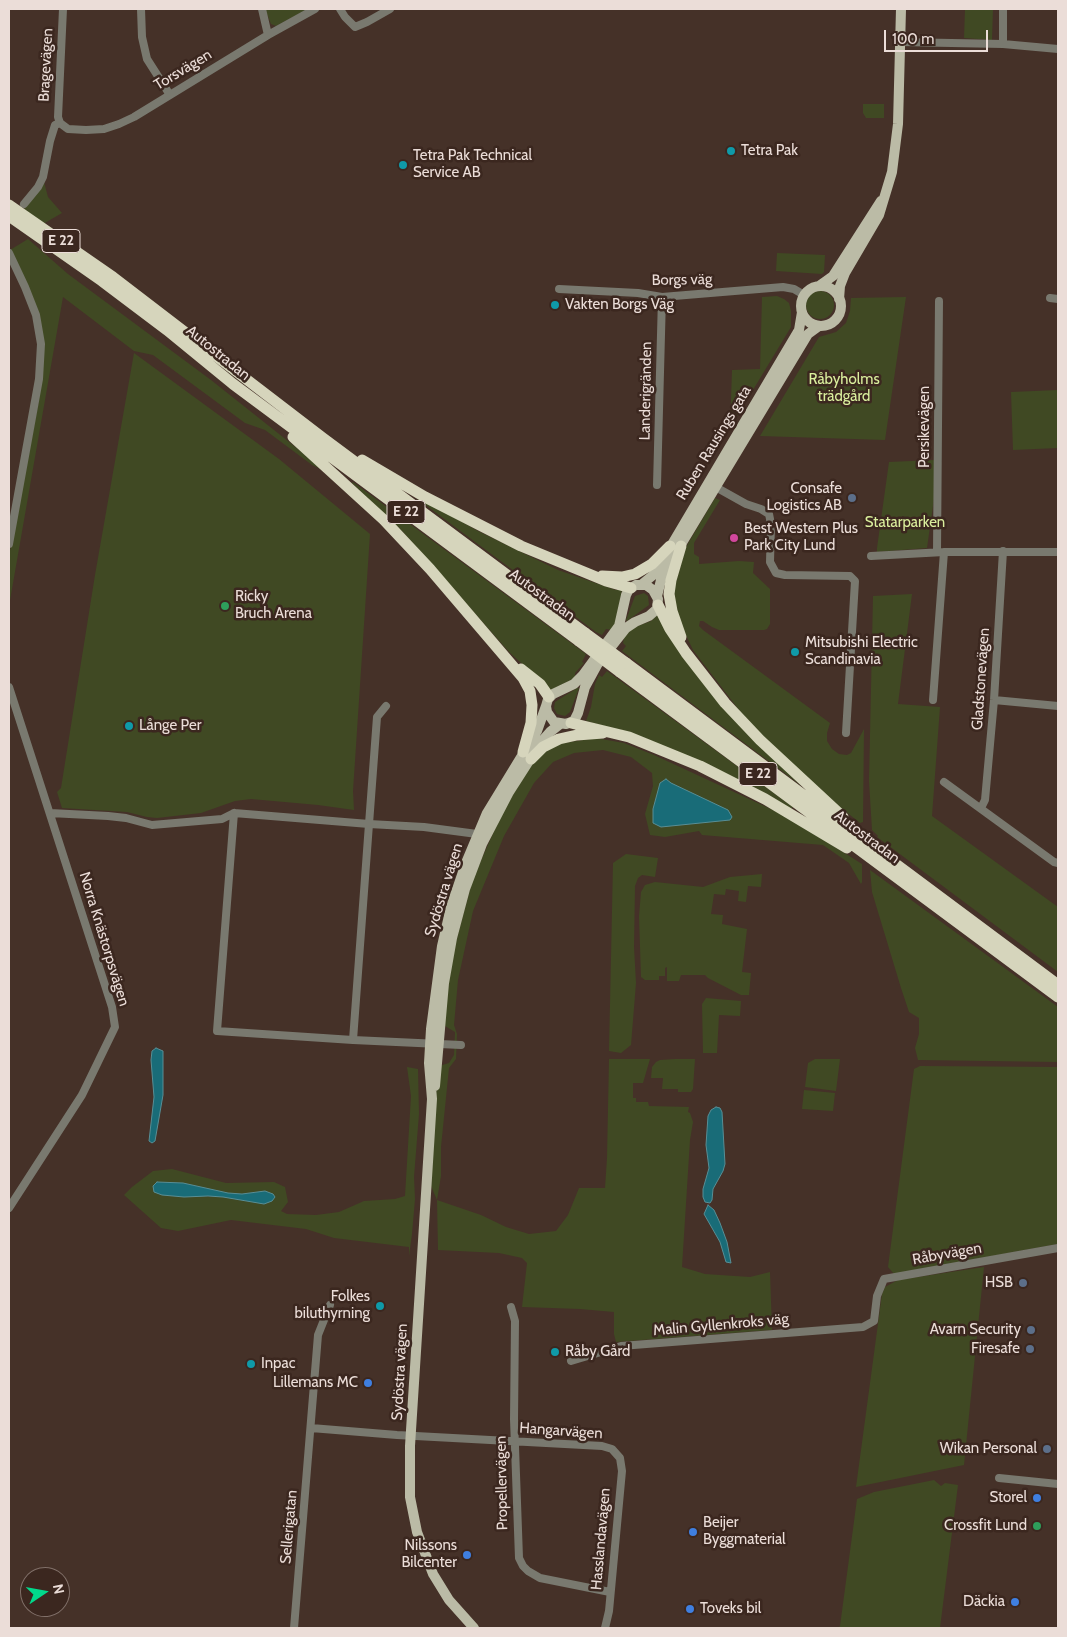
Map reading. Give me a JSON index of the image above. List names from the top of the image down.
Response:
{
  "streets": {
    "highway": ["E 22", "Autostradan"],
    "main road": ["Ruben Rausings gata", "Sydöstra vägen"],
    "street": [
      "Bragevägen",
      "Torsvägen",
      "Borgs väg",
      "Landerigränden",
      "Persikevägen",
      "Gladstonevägen",
      "Norra Knästorpsvägen",
      "Råbyvägen",
      "Malin Gyllenkroks väg",
      "Hangarvägen",
      "Propellervägen",
      "Sellerigatan",
      "Hasslandavägen"
    ]
  },
  "crossings": [
    ["Bragevägen", "Torsvägen"],
    ["Borgs väg", "Landerigränden"],
    ["Borgs väg", "Ruben Rausings gata"],
    ["Sydöstra vägen", "Hangarvägen"],
    ["Råbyvägen", "Malin Gyllenkroks väg"],
    ["Hangarvägen", "Propellervägen"],
    ["Hangarvägen", "Hasslandavägen"],
    ["Propellervägen", "Hasslandavägen"]
  ],
  "parks": ["Råbyholms trädgård", "Statarparken"],
  "places": [
    "Tetra Pak",
    "Tetra Pak Technical Service AB",
    "Vakten Borgs Väg",
    "Consafe Logistics AB",
    "Best Western Plus Park City Lund",
    "Ricky Bruch Arena",
    "Mitsubishi Electric Scandinavia",
    "Långe Per",
    "HSB",
    "Folkes biluthyrning",
    "Avarn Security",
    "Firesafe",
    "Råby Gård",
    "Inpac",
    "Lillemans MC",
    "Wikan Personal",
    "Storel",
    "Crossfit Lund",
    "Beijer Byggmaterial",
    "Nilssons Bilcenter",
    "Däckia",
    "Toveks bil"
  ],
  "scale_bar": "100 m",
  "north": "right"
}
